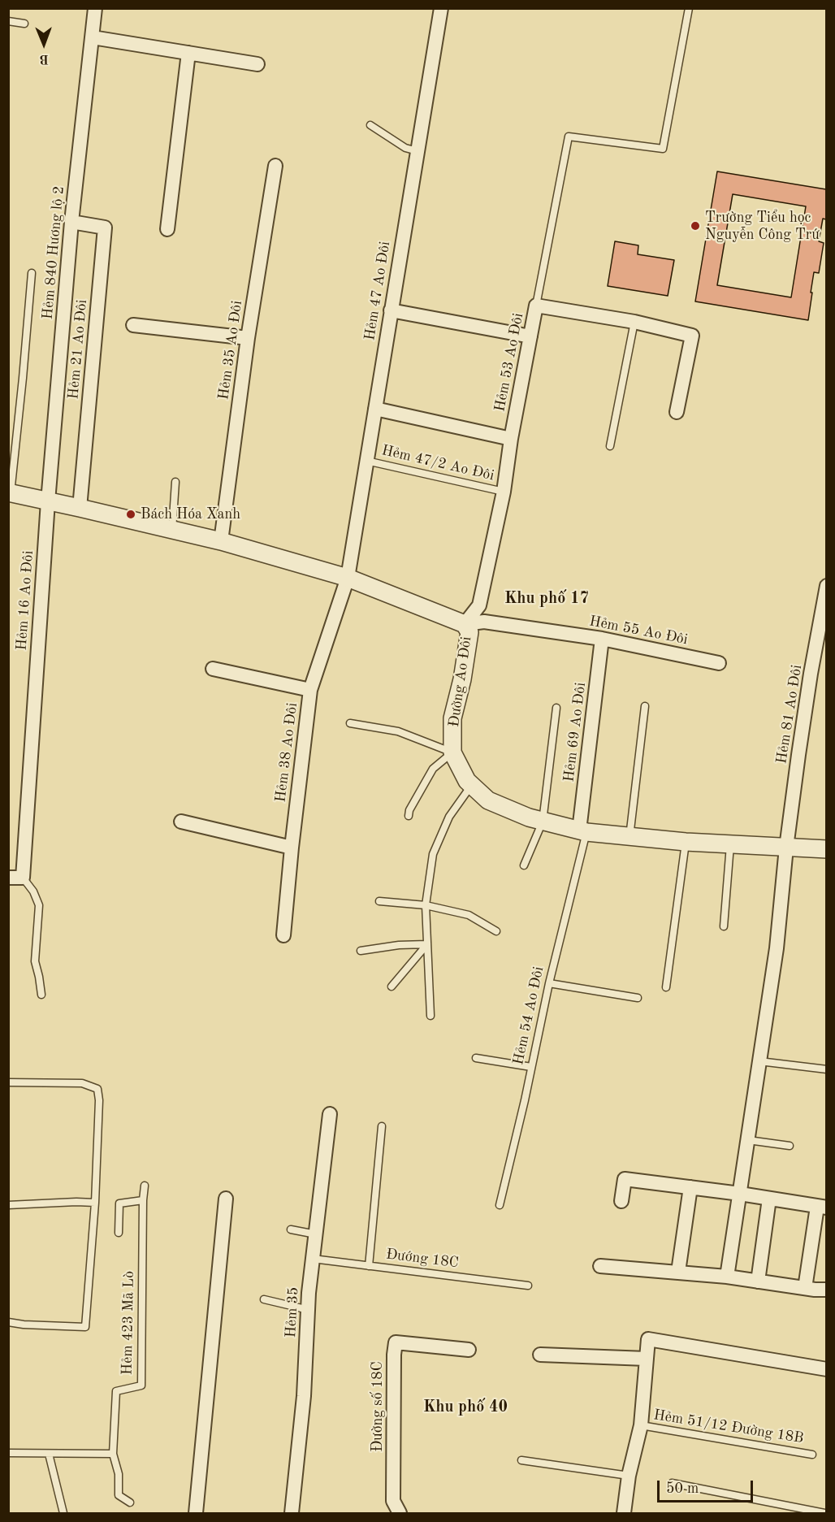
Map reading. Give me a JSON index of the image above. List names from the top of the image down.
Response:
{
  "streets": {
    "street": [
      "Hẻm 840 Hương lộ 2",
      "Hẻm 47 Ao Đôi",
      "Hẻm 21 Ao Đôi",
      "Hẻm 35 Ao Đôi",
      "Hẻm 53 Ao Đôi",
      "Hẻm 16 Ao Đôi",
      "Hẻm 55 Ao Đôi",
      "Đường Ao Đôi",
      "Hẻm 81 Ao Đôi",
      "Hẻm 69 Ao Đôi",
      "Hẻm 38 Ao Đôi",
      "Hẻm 35",
      "Đường số 18C"
    ],
    "lane": [
      "Hẻm 47/2 Ao Đôi",
      "Hẻm 54 Ao Đôi",
      "Đướng 18C",
      "Hẻm 423 Mã Lò",
      "Hẻm 51/12 Đường 18B"
    ]
  },
  "crossings": [
    ["Hẻm 840 Hương lộ 2", "Hẻm 21 Ao Đôi"],
    ["Hẻm 840 Hương lộ 2", "Hẻm 16 Ao Đôi"],
    ["Hẻm 840 Hương lộ 2", "Đường Ao Đôi"],
    ["Hẻm 47 Ao Đôi", "Hẻm 47/2 Ao Đôi"],
    ["Hẻm 47 Ao Đôi", "Đường Ao Đôi"],
    ["Hẻm 47 Ao Đôi", "Hẻm 38 Ao Đôi"],
    ["Hẻm 21 Ao Đôi", "Đường Ao Đôi"],
    ["Hẻm 35 Ao Đôi", "Đường Ao Đôi"],
    ["Hẻm 53 Ao Đôi", "Hẻm 47/2 Ao Đôi"],
    ["Hẻm 53 Ao Đôi", "Hẻm 55 Ao Đôi"],
    ["Hẻm 53 Ao Đôi", "Đường Ao Đôi"],
    ["Hẻm 16 Ao Đôi", "Đường Ao Đôi"],
    ["Hẻm 55 Ao Đôi", "Đường Ao Đôi"],
    ["Hẻm 55 Ao Đôi", "Hẻm 69 Ao Đôi"],
    ["Đường Ao Đôi", "Hẻm 81 Ao Đôi"],
    ["Đường Ao Đôi", "Hẻm 69 Ao Đôi"],
    ["Đường Ao Đôi", "Hẻm 38 Ao Đôi"],
    ["Đường Ao Đôi", "Hẻm 54 Ao Đôi"],
    ["Hẻm 69 Ao Đôi", "Hẻm 54 Ao Đôi"],
    ["Đướng 18C", "Hẻm 35"]
  ],
  "districts": ["Khu phố 17", "Khu phố 40"],
  "places": ["Trường Tiểu học Nguyễn Công Trứ", "Bách Hóa Xanh"],
  "scale_bar": "50 m",
  "north": "bottom"
}
